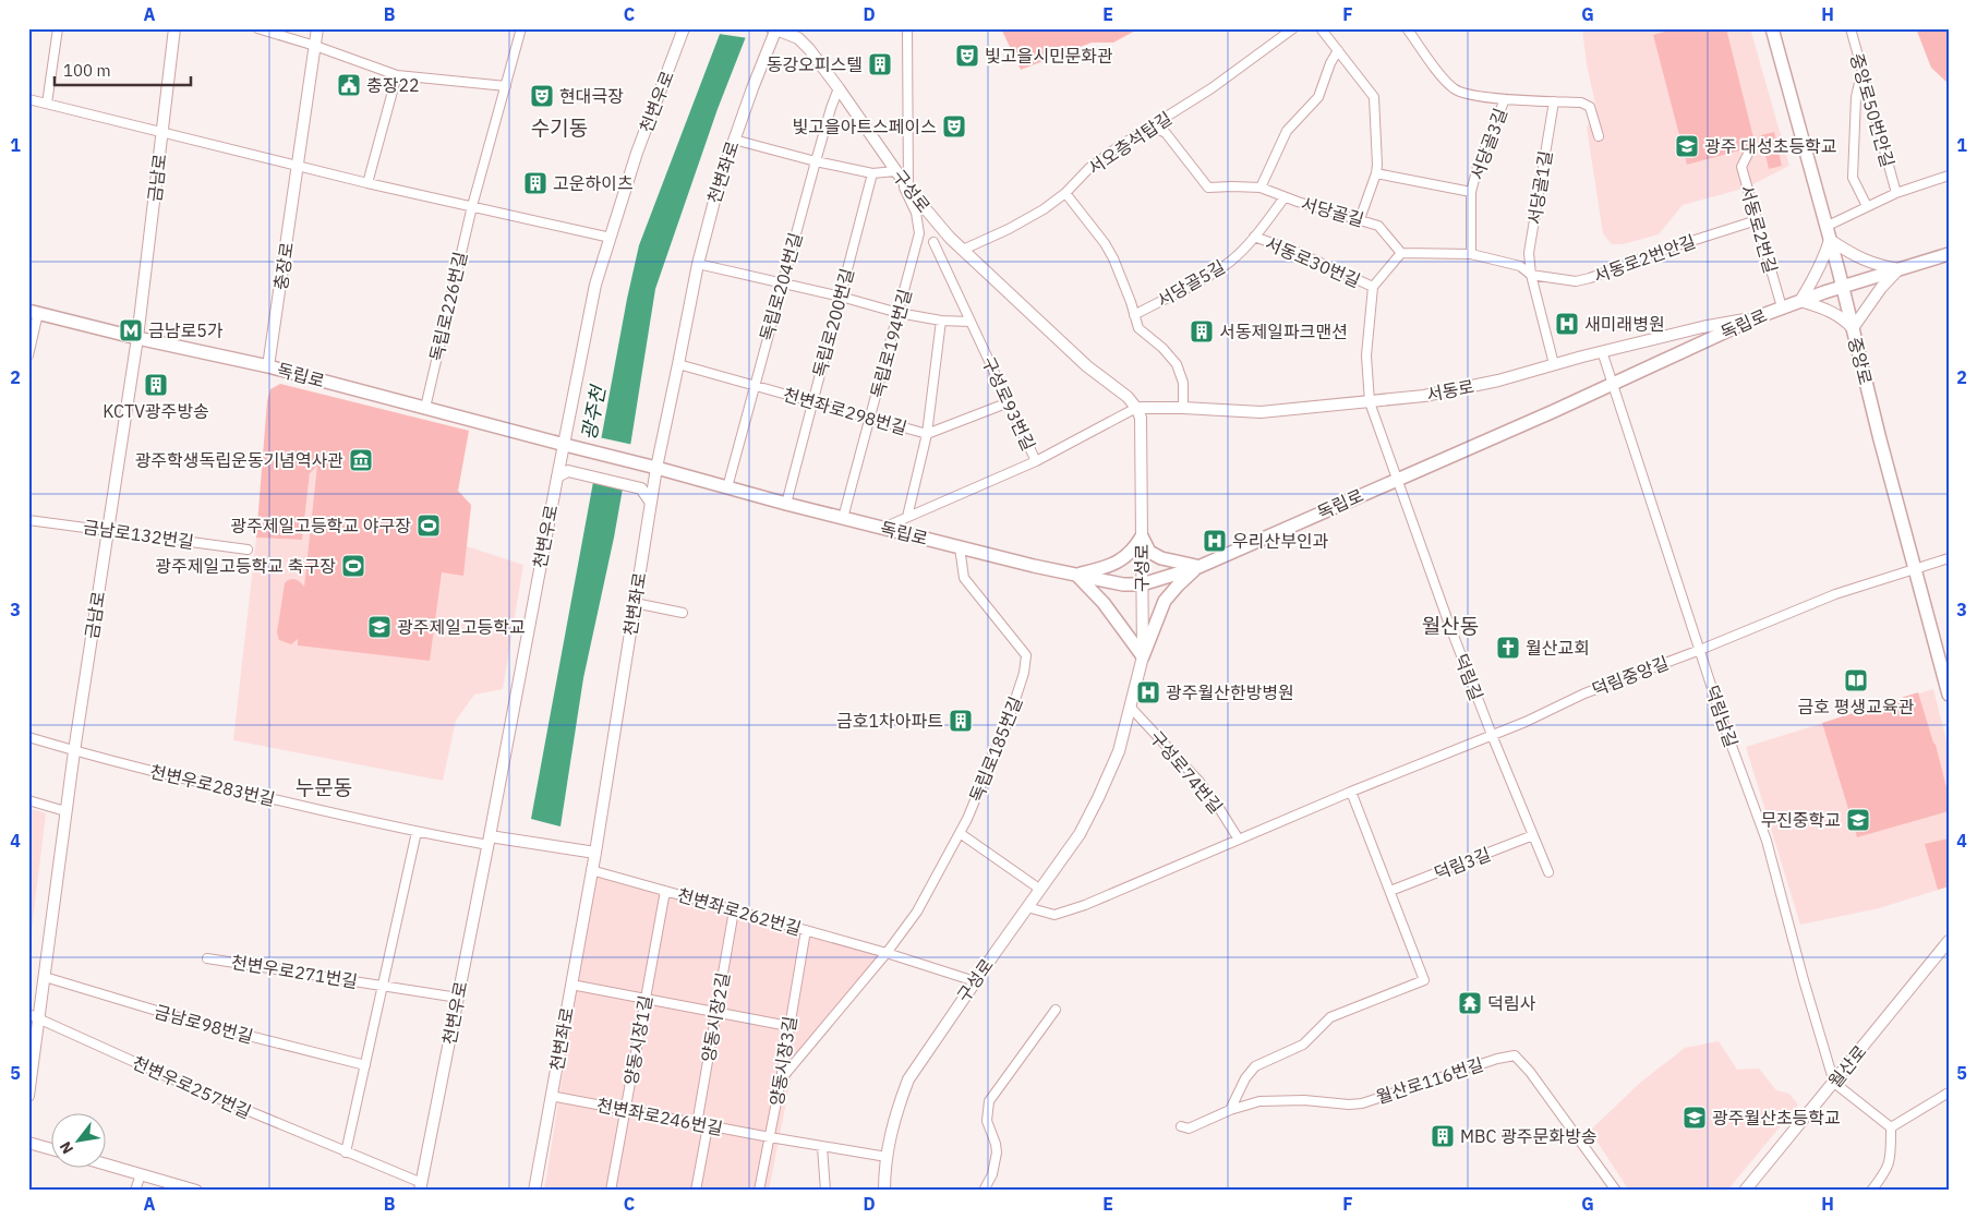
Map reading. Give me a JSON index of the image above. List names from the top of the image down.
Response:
{
  "streets": {
    "main road": ["독립로", "중앙로"],
    "street": [
      "천변우로",
      "중앙로50번안길",
      "서오층석탑길",
      "서당골3길",
      "천변좌로",
      "금남로",
      "서당골1길",
      "구성로",
      "서당골길",
      "서동로2번길",
      "서동로2번안길",
      "서동로30번길",
      "충장로",
      "서당골5길",
      "독립로204번길",
      "독립로226번길",
      "독립로200번길",
      "독립로194번길",
      "서동로",
      "구성로93번길",
      "천변좌로298번길",
      "금남로132번길",
      "덕림중앙길",
      "덕림길",
      "덕림남길",
      "독립로185번길",
      "구성로74번길",
      "천변우로283번길",
      "덕림3길",
      "천변좌로262번길",
      "천변우로271번길",
      "양동시장2길",
      "금남로98번길",
      "양동시장1길",
      "양동시장3길",
      "월산로",
      "월산로116번길",
      "천변우로257번길",
      "천변좌로246번길"
    ]
  },
  "crossings": [
    ["천변우로", "독립로"],
    ["천변우로", "천변우로283번길"],
    ["천변우로", "천변우로271번길"],
    ["천변우로", "천변우로257번길"],
    ["서오층석탑길", "구성로"],
    ["서오층석탑길", "서당골길"],
    ["천변좌로", "구성로"],
    ["천변좌로", "독립로"],
    ["천변좌로", "천변좌로298번길"],
    ["천변좌로", "천변좌로262번길"],
    ["천변좌로", "천변좌로246번길"],
    ["금남로", "충장로"],
    ["금남로", "독립로"],
    ["금남로", "금남로132번길"],
    ["금남로", "천변우로283번길"],
    ["금남로", "금남로98번길"],
    ["금남로", "천변우로257번길"],
    ["서당골1길", "서동로2번안길"],
    ["구성로", "독립로204번길"],
    ["구성로", "독립로"],
    ["구성로", "독립로194번길"],
    ["구성로", "서동로"],
    ["구성로", "구성로93번길"],
    ["구성로", "덕림중앙길"],
    ["구성로", "구성로74번길"],
    ["구성로", "천변좌로262번길"],
    ["구성로", "천변좌로246번길"],
    ["서당골길", "서동로30번길"],
    ["서당골길", "서당골5길"],
    ["서동로2번길", "서동로2번안길"],
    ["서동로2번길", "독립로"],
    ["서동로30번길", "서당골5길"],
    ["서동로30번길", "독립로"],
    ["서동로30번길", "서동로"],
    ["서동로30번길", "덕림길"],
    ["충장로", "독립로"],
    ["독립로204번길", "독립로"],
    ["독립로204번길", "천변좌로298번길"],
    ["독립로226번길", "독립로"],
    ["독립로200번길", "독립로"],
    ["독립로200번길", "천변좌로298번길"],
    ["독립로", "독립로194번길"],
    ["독립로", "중앙로"],
    ["독립로", "서동로"],
    ["독립로", "덕림길"],
    ["독립로", "덕림남길"],
    ["독립로", "독립로185번길"],
    ["독립로194번길", "천변좌로298번길"],
    ["중앙로", "덕림중앙길"],
    ["서동로", "구성로93번길"],
    ["서동로", "덕림남길"],
    ["구성로93번길", "천변좌로298번길"],
    ["덕림중앙길", "덕림길"],
    ["덕림중앙길", "덕림남길"],
    ["덕림중앙길", "구성로74번길"],
    ["덕림길", "덕림3길"],
    ["덕림남길", "월산로"],
    ["독립로185번길", "천변좌로262번길"],
    ["독립로185번길", "양동시장3길"],
    ["천변우로283번길", "천변우로271번길"],
    ["천변좌로262번길", "양동시장2길"],
    ["천변좌로262번길", "양동시장1길"],
    ["천변좌로262번길", "양동시장3길"],
    ["천변우로271번길", "금남로98번길"],
    ["양동시장2길", "천변좌로246번길"],
    ["양동시장1길", "천변좌로246번길"],
    ["양동시장3길", "천변좌로246번길"]
  ],
  "districts": ["수기동", "월산동", "누문동"],
  "water": ["광주천"],
  "places": {
    "theatre": ["빛고을시민문화관", "현대극장", "빛고을아트스페이스"],
    "building": [
      "동강오피스텔",
      "고운하이츠",
      "서동제일파크맨션",
      "KCTV광주방송",
      "금호1차아파트",
      "MBC 광주문화방송"
    ],
    "public building": ["충장22"],
    "school or university": [
      "광주 대성초등학교",
      "광주제일고등학교",
      "무진중학교",
      "광주월산초등학교"
    ],
    "hospital": ["새미래병원", "우리산부인과", "광주월산한방병원"],
    "metro station": ["금남로5가"],
    "museum": ["광주학생독립운동기념역사관"],
    "sports": ["광주제일고등학교 야구장", "광주제일고등학교 축구장"],
    "church": ["월산교회"],
    "library": ["금호 평생교육관"],
    "temple": ["덕림사"]
  },
  "scale_bar": "100 m",
  "north": "bottom left",
  "grid": {
    "columns": [
      "A",
      "B",
      "C",
      "D",
      "E",
      "F",
      "G",
      "H"
    ],
    "rows": [
      "1",
      "2",
      "3",
      "4",
      "5"
    ]
  }
}
